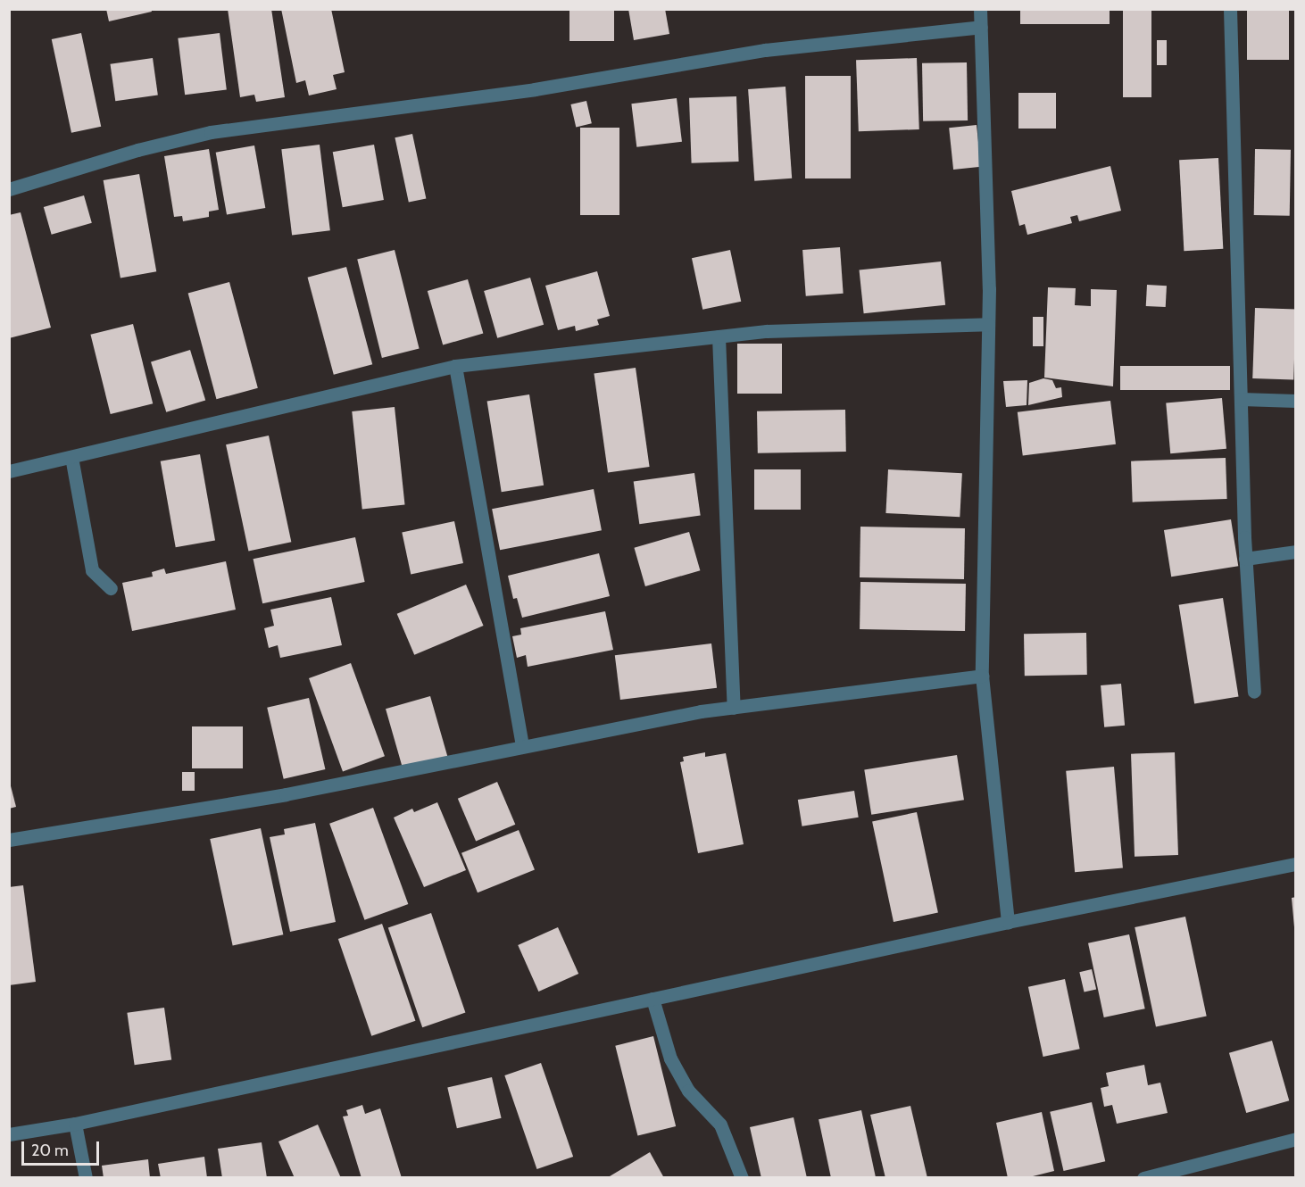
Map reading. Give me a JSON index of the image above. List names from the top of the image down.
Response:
{
  "scale_bar": "20 m"
}
